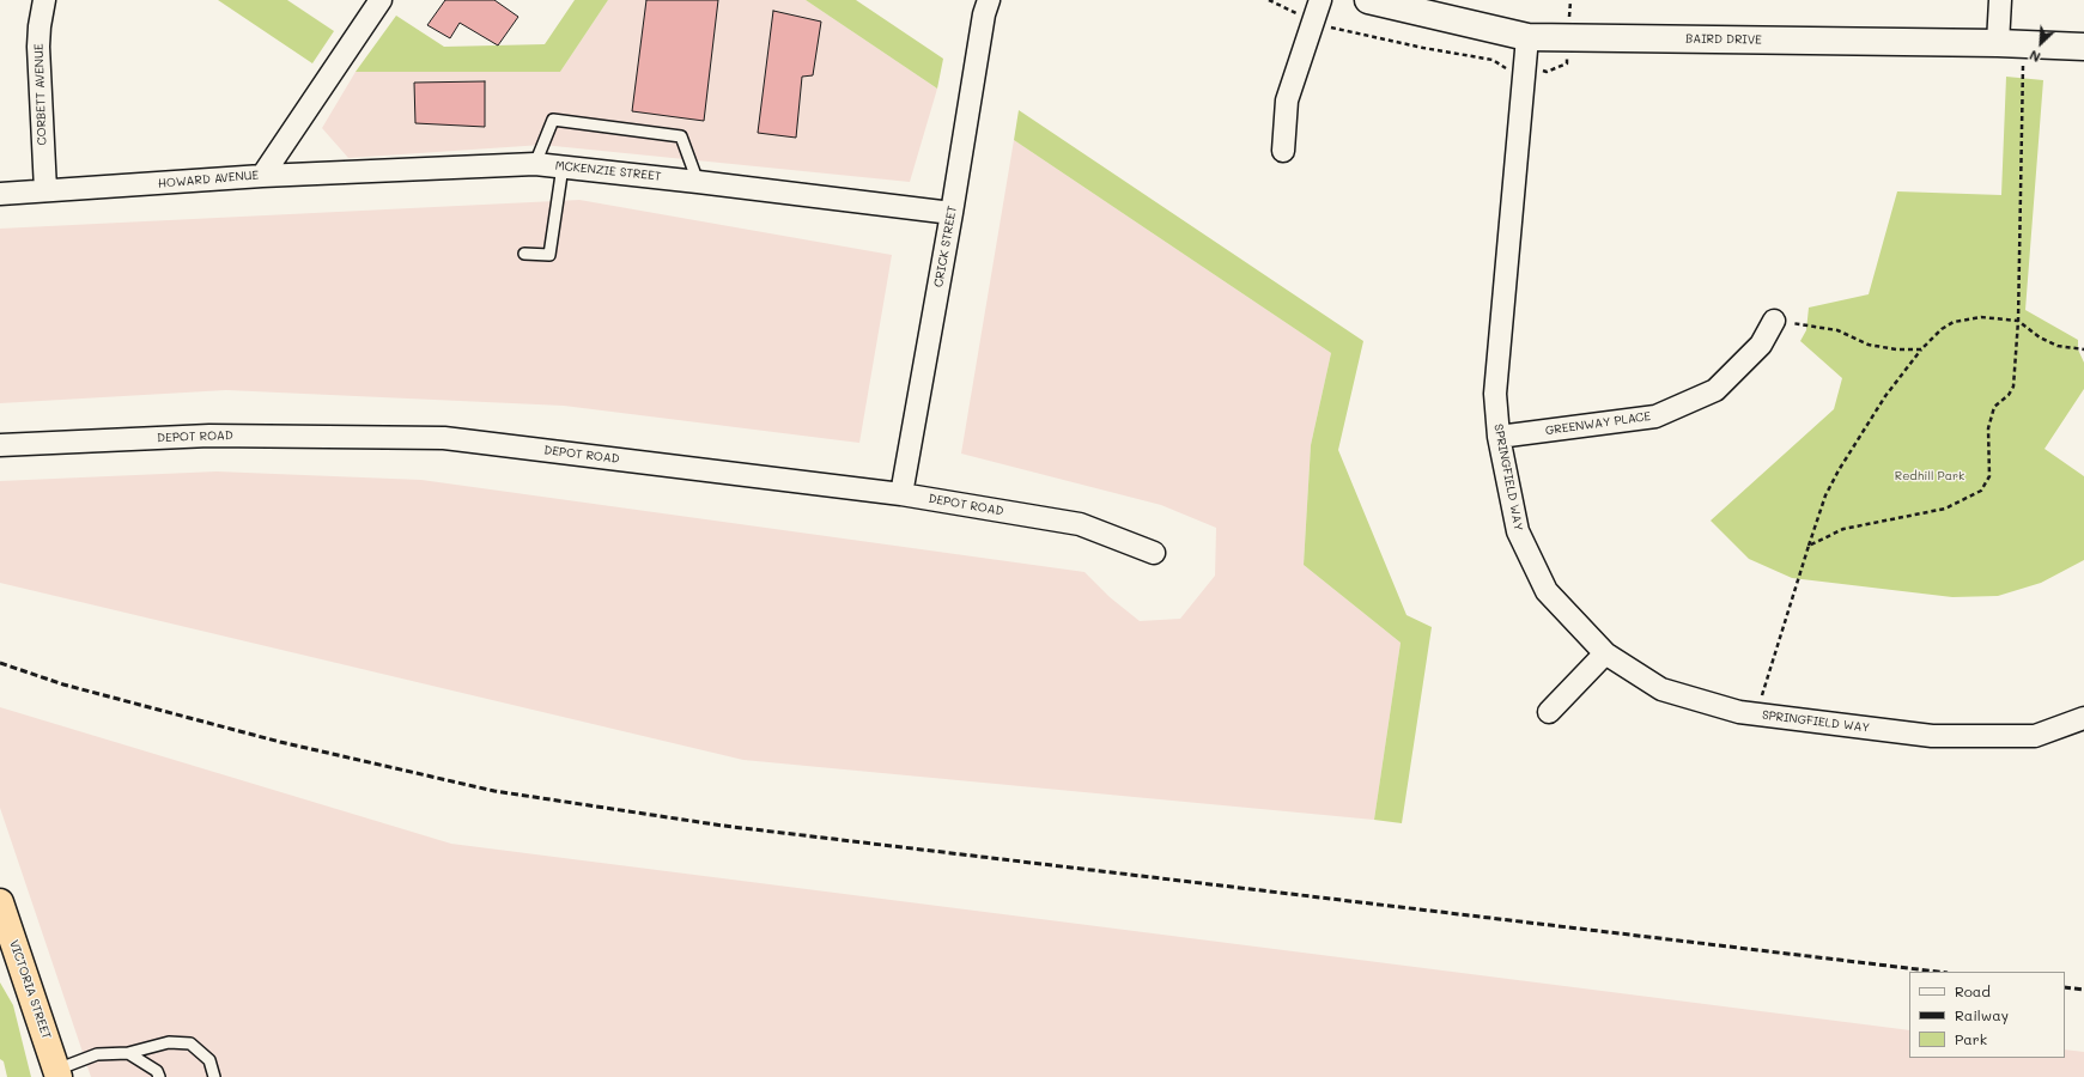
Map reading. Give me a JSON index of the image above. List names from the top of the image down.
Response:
{
  "streets": {
    "highway": ["VICTORIA STREET"],
    "street": [
      "BAIRD DRIVE",
      "CORBETT AVENUE",
      "MCKENZIE STREET",
      "HOWARD AVENUE",
      "CRICK STREET",
      "GREENWAY PLACE",
      "DEPOT ROAD",
      "SPRINGFIELD WAY"
    ]
  },
  "crossings": [
    ["BAIRD DRIVE", "SPRINGFIELD WAY"],
    ["CORBETT AVENUE", "HOWARD AVENUE"],
    ["MCKENZIE STREET", "HOWARD AVENUE"],
    ["MCKENZIE STREET", "CRICK STREET"],
    ["CRICK STREET", "DEPOT ROAD"],
    ["GREENWAY PLACE", "SPRINGFIELD WAY"]
  ],
  "parks": ["Redhill Park"],
  "legend": ["Road", "Railway", "Park"],
  "north": "bottom left"
}
